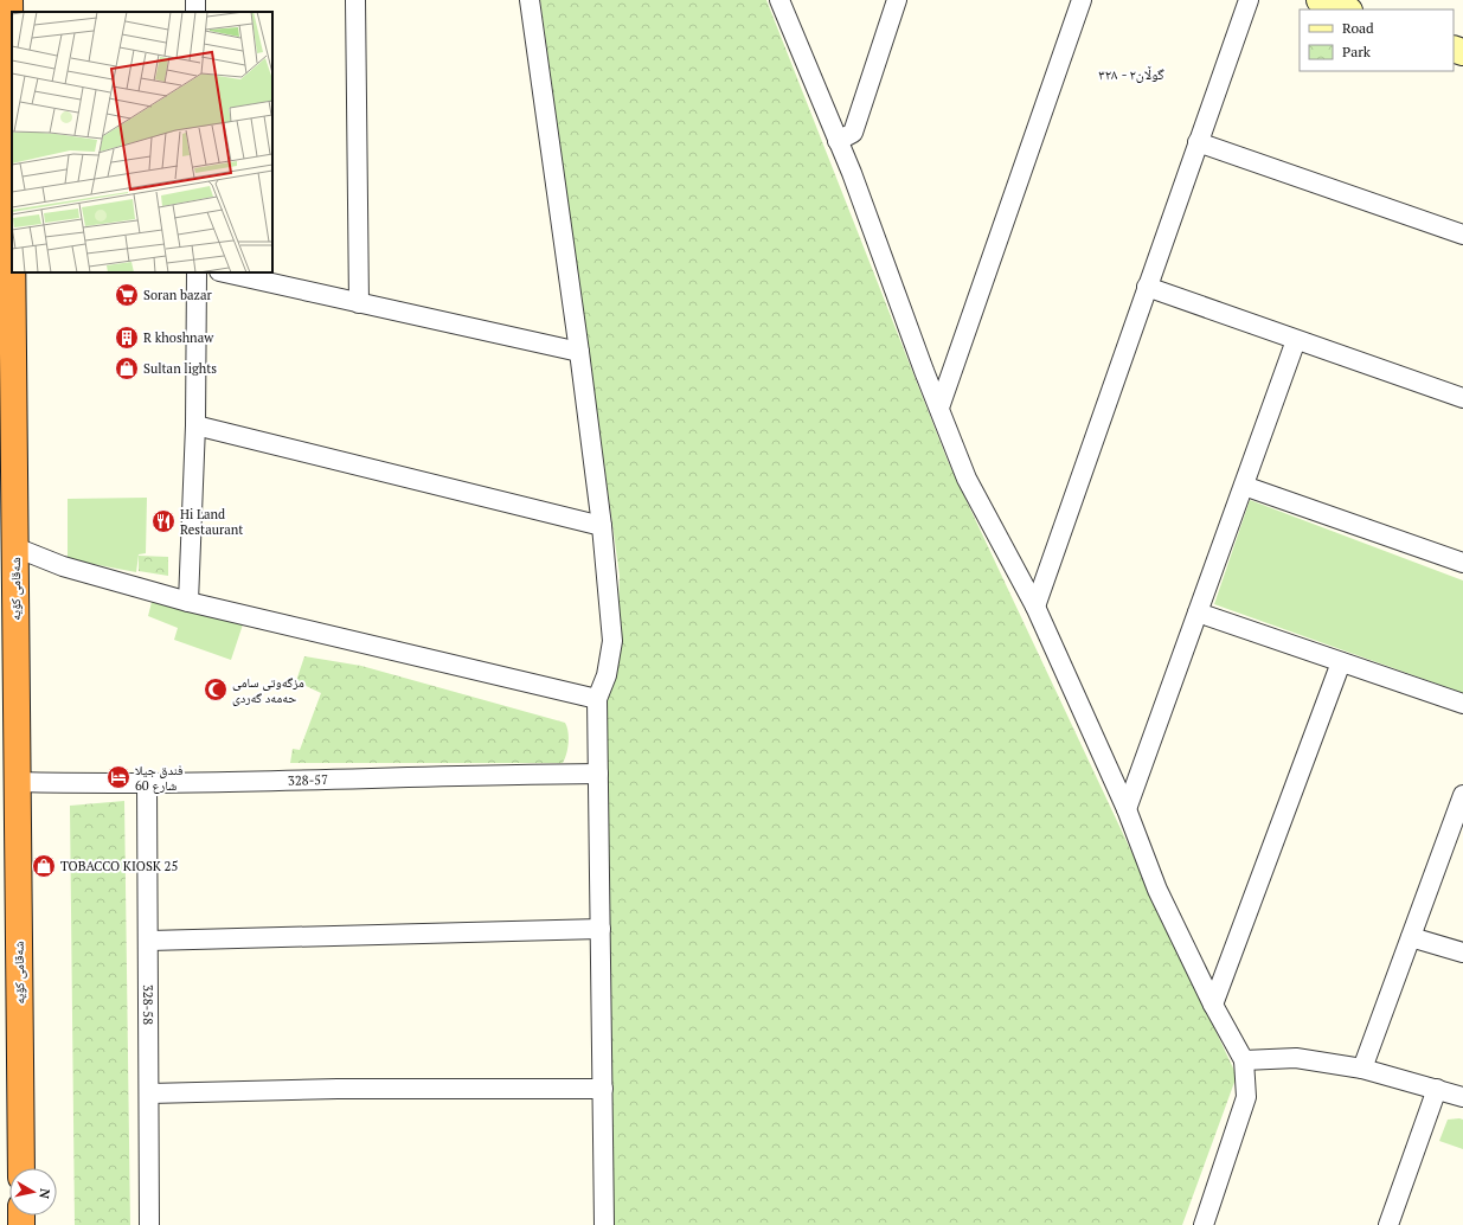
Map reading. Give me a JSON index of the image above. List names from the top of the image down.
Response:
{
  "streets": {
    "highway": ["شەقامی کۆیە"],
    "street": ["328-57", "328-58"]
  },
  "crossings": [
    ["شەقامی کۆیە", "328-57"],
    ["328-57", "328-58"]
  ],
  "districts": ["گوڵان٢ - ٣٢٨"],
  "places": {
    "supermarket": ["Soran bazar"],
    "building": ["R khoshnaw"],
    "shop": ["Sultan lights", "TOBACCO KIOSK 25"],
    "restaurant": ["Hi Land Restaurant"],
    "mosque": ["مزگەوتی سامی حەمەد گەردی"],
    "hotel": ["فندق جيلا شارع 60"]
  },
  "legend": ["Road", "Park"],
  "north": "right"
}
